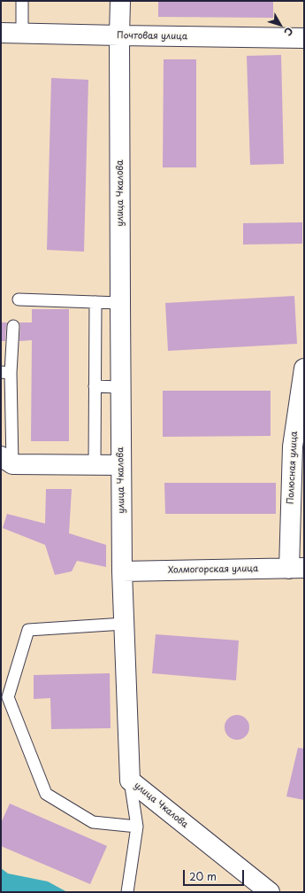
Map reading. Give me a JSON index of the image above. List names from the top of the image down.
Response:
{
  "streets": {
    "street": [
      "Почтовая улица",
      "улица Чкалова",
      "Полюсная улица",
      "Холмогорская улица"
    ]
  },
  "crossings": [
    ["Почтовая улица", "улица Чкалова"],
    ["улица Чкалова", "Холмогорская улица"],
    ["Полюсная улица", "Холмогорская улица"]
  ],
  "scale_bar": "20 m",
  "north": "bottom right"
}
